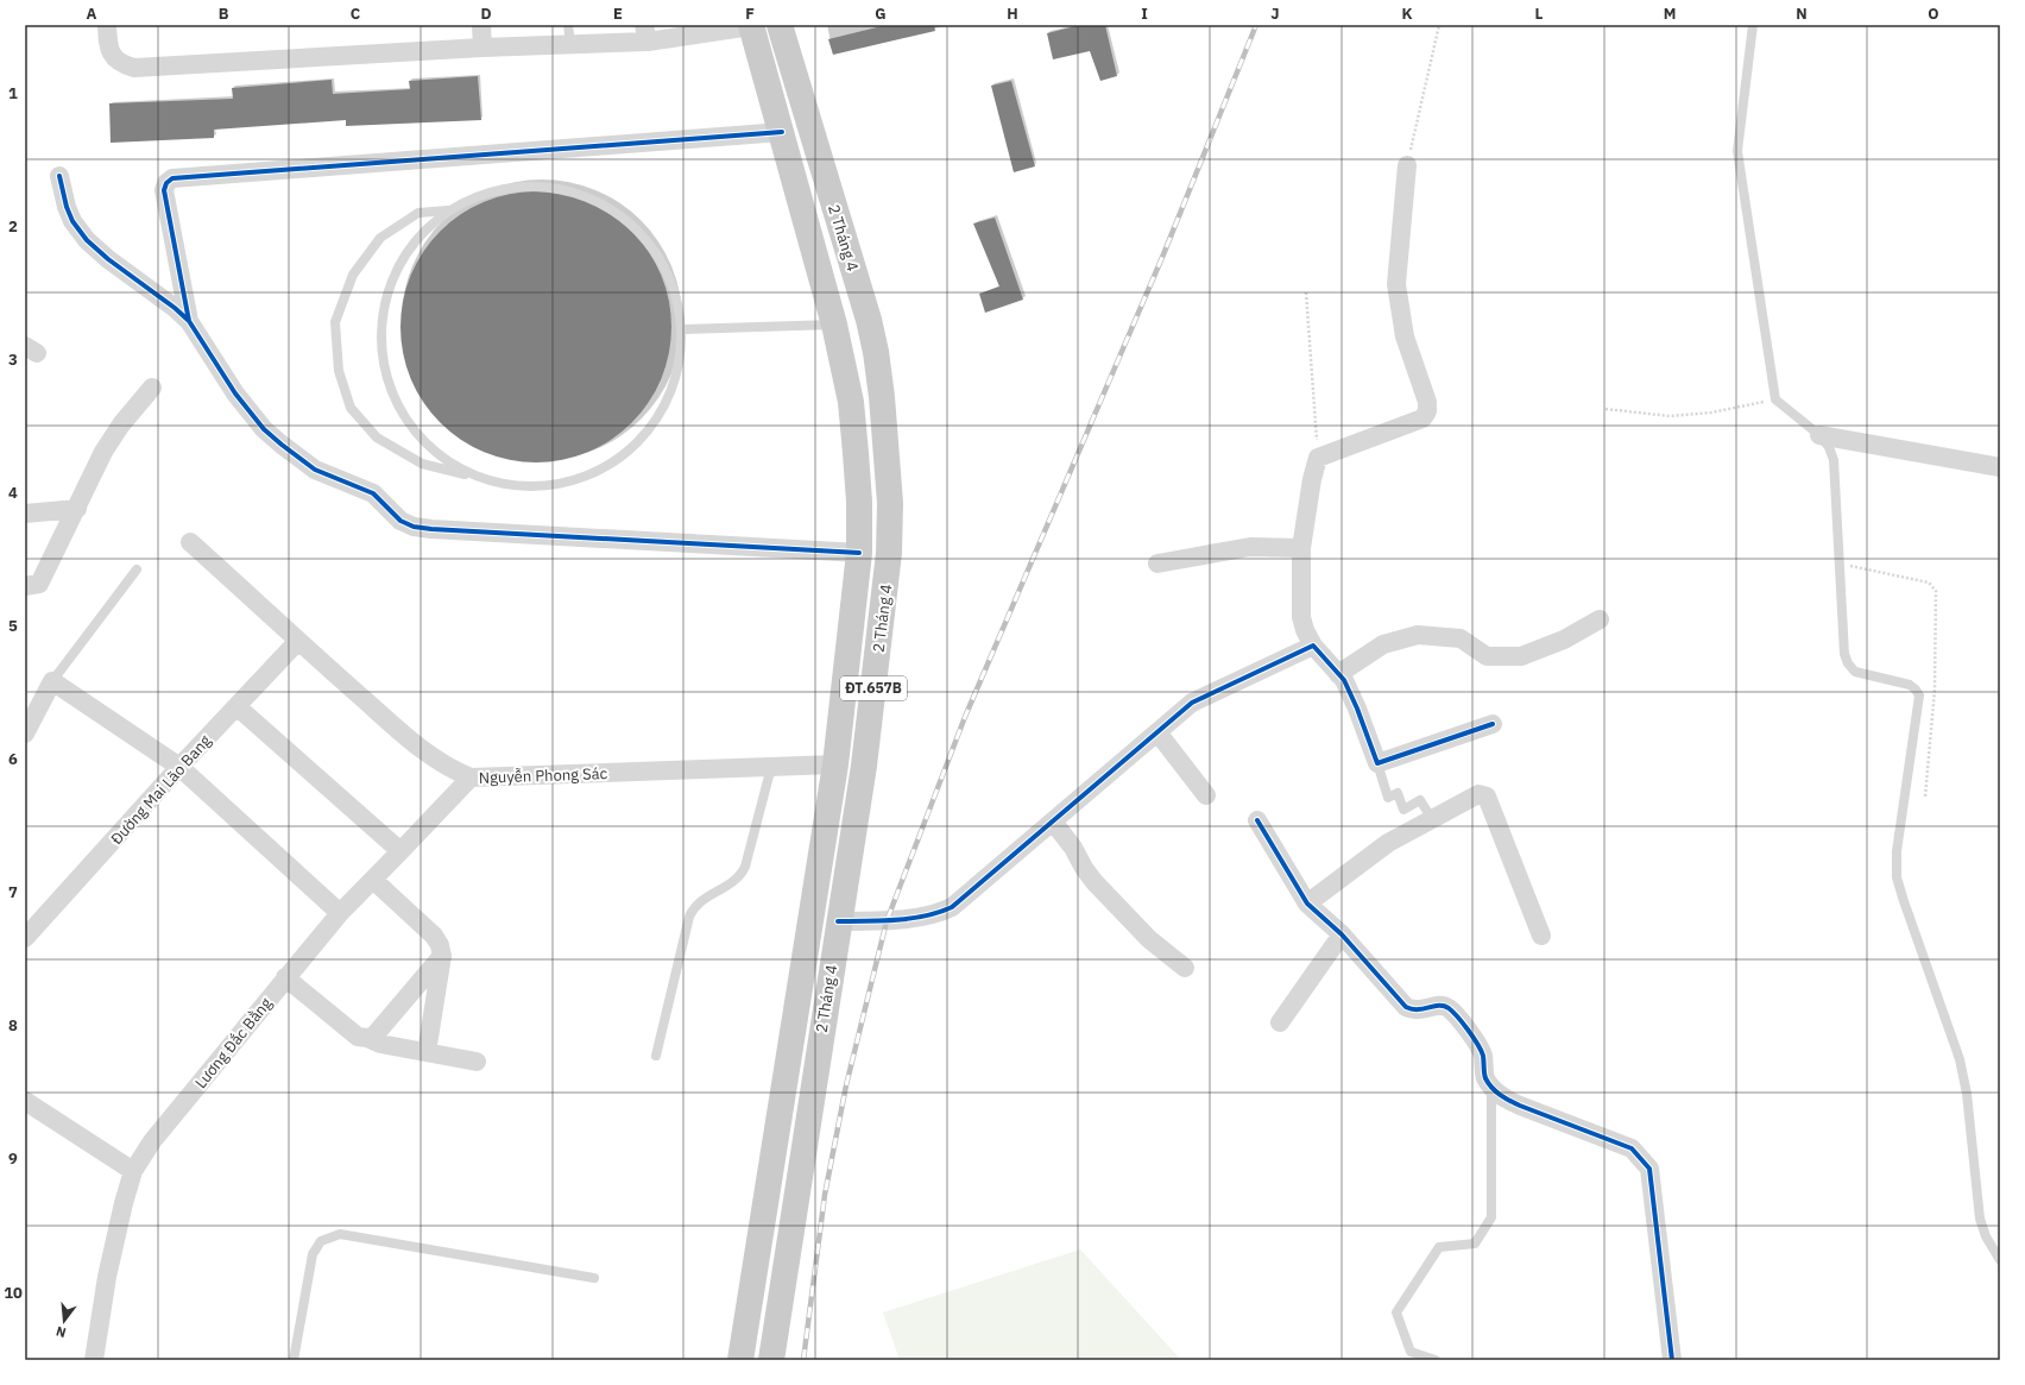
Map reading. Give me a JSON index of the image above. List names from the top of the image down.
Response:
{
  "streets": {
    "main road": ["2 Tháng 4", "ĐT.657B"],
    "street": ["Nguyễn Phong Sác", "Đường Mai Lão Bang", "Lương Đắc Bằng"]
  },
  "crossings": [
    ["2 Tháng 4", "Nguyễn Phong Sác"],
    ["Nguyễn Phong Sác", "Đường Mai Lão Bang"],
    ["Nguyễn Phong Sác", "Lương Đắc Bằng"]
  ],
  "north": "bottom",
  "grid": {
    "columns": [
      "A",
      "B",
      "C",
      "D",
      "E",
      "F",
      "G",
      "H",
      "I",
      "J",
      "K",
      "L",
      "M",
      "N",
      "O"
    ],
    "rows": [
      "1",
      "2",
      "3",
      "4",
      "5",
      "6",
      "7",
      "8",
      "9",
      "10"
    ]
  }
}
